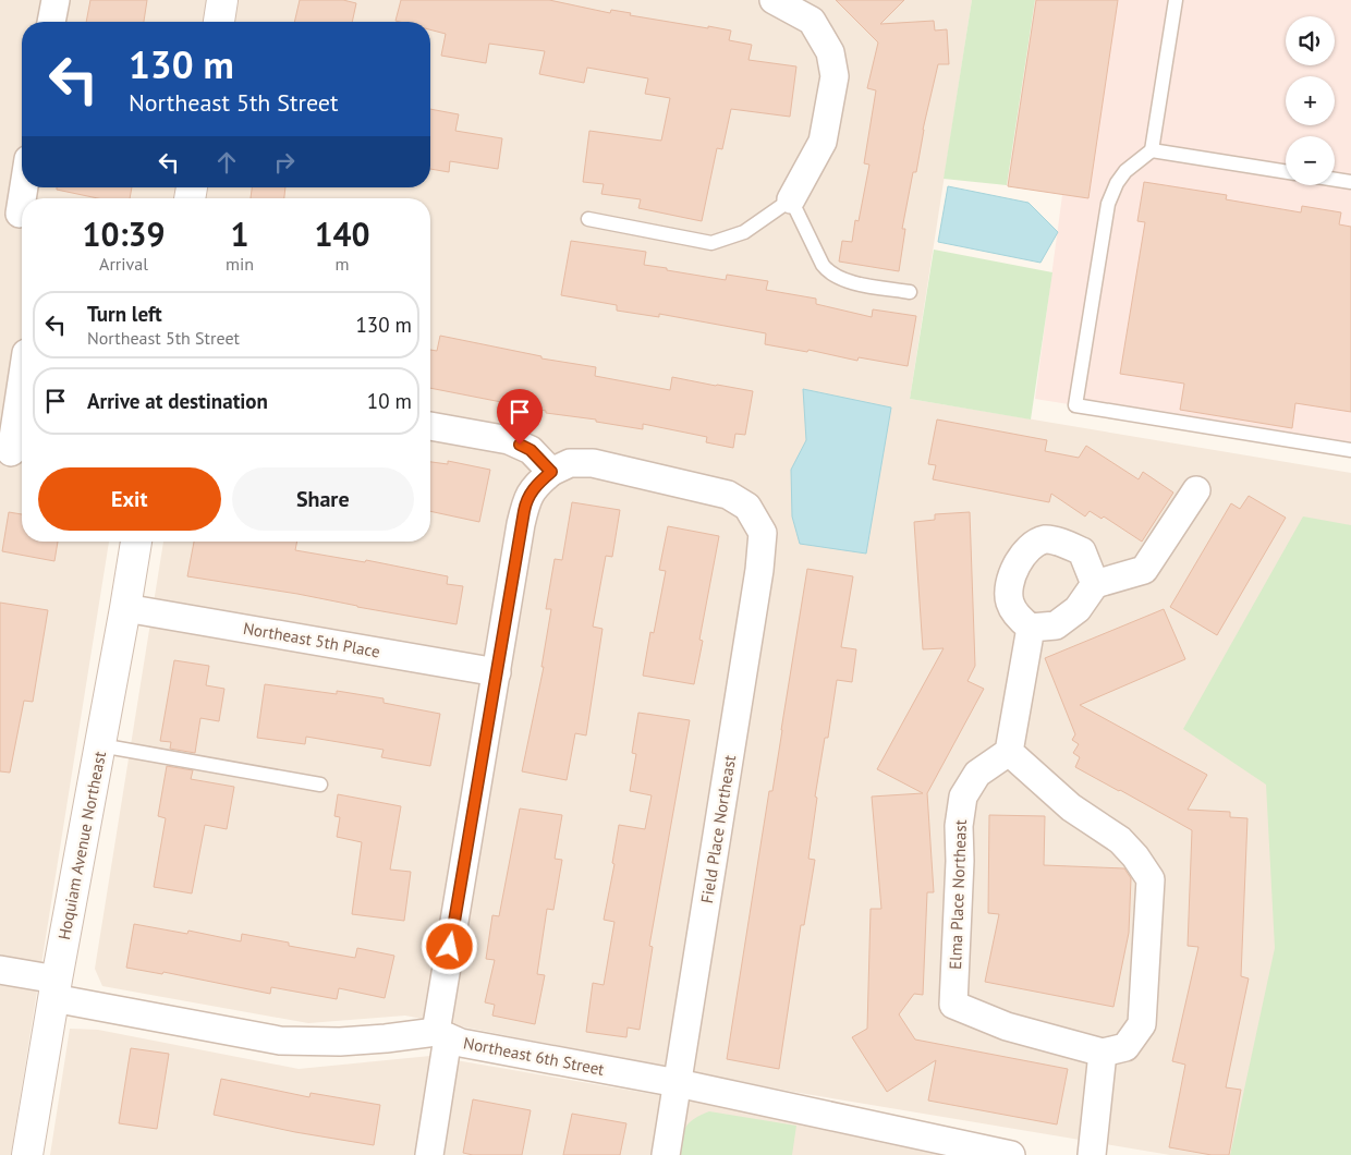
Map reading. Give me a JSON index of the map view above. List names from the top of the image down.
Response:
{
  "streets": {
    "street": [
      "Northeast 5th Place",
      "Field Place Northeast",
      "Hoquiam Avenue Northeast",
      "Elma Place Northeast",
      "Northeast 6th Street"
    ]
  },
  "crossings": [
    ["Northeast 5th Place", "Hoquiam Avenue Northeast"],
    ["Field Place Northeast", "Northeast 6th Street"],
    ["Hoquiam Avenue Northeast", "Northeast 6th Street"]
  ],
  "page": {
    "map_buttons": ["+", "−"],
    "turn": ["130 m", "Northeast 5th Street"],
    "eta": [
      "10:39",
      "Arrival",
      "1",
      "min",
      "140",
      "m"
    ],
    "list": [
      {
        "name": "Turn left",
        "note": "Northeast 5th Street",
        "value": "130 m"
      },
      {
        "name": "Arrive at destination",
        "value": "10 m"
      }
    ],
    "buttons": ["Exit", "Share"]
  }
}
